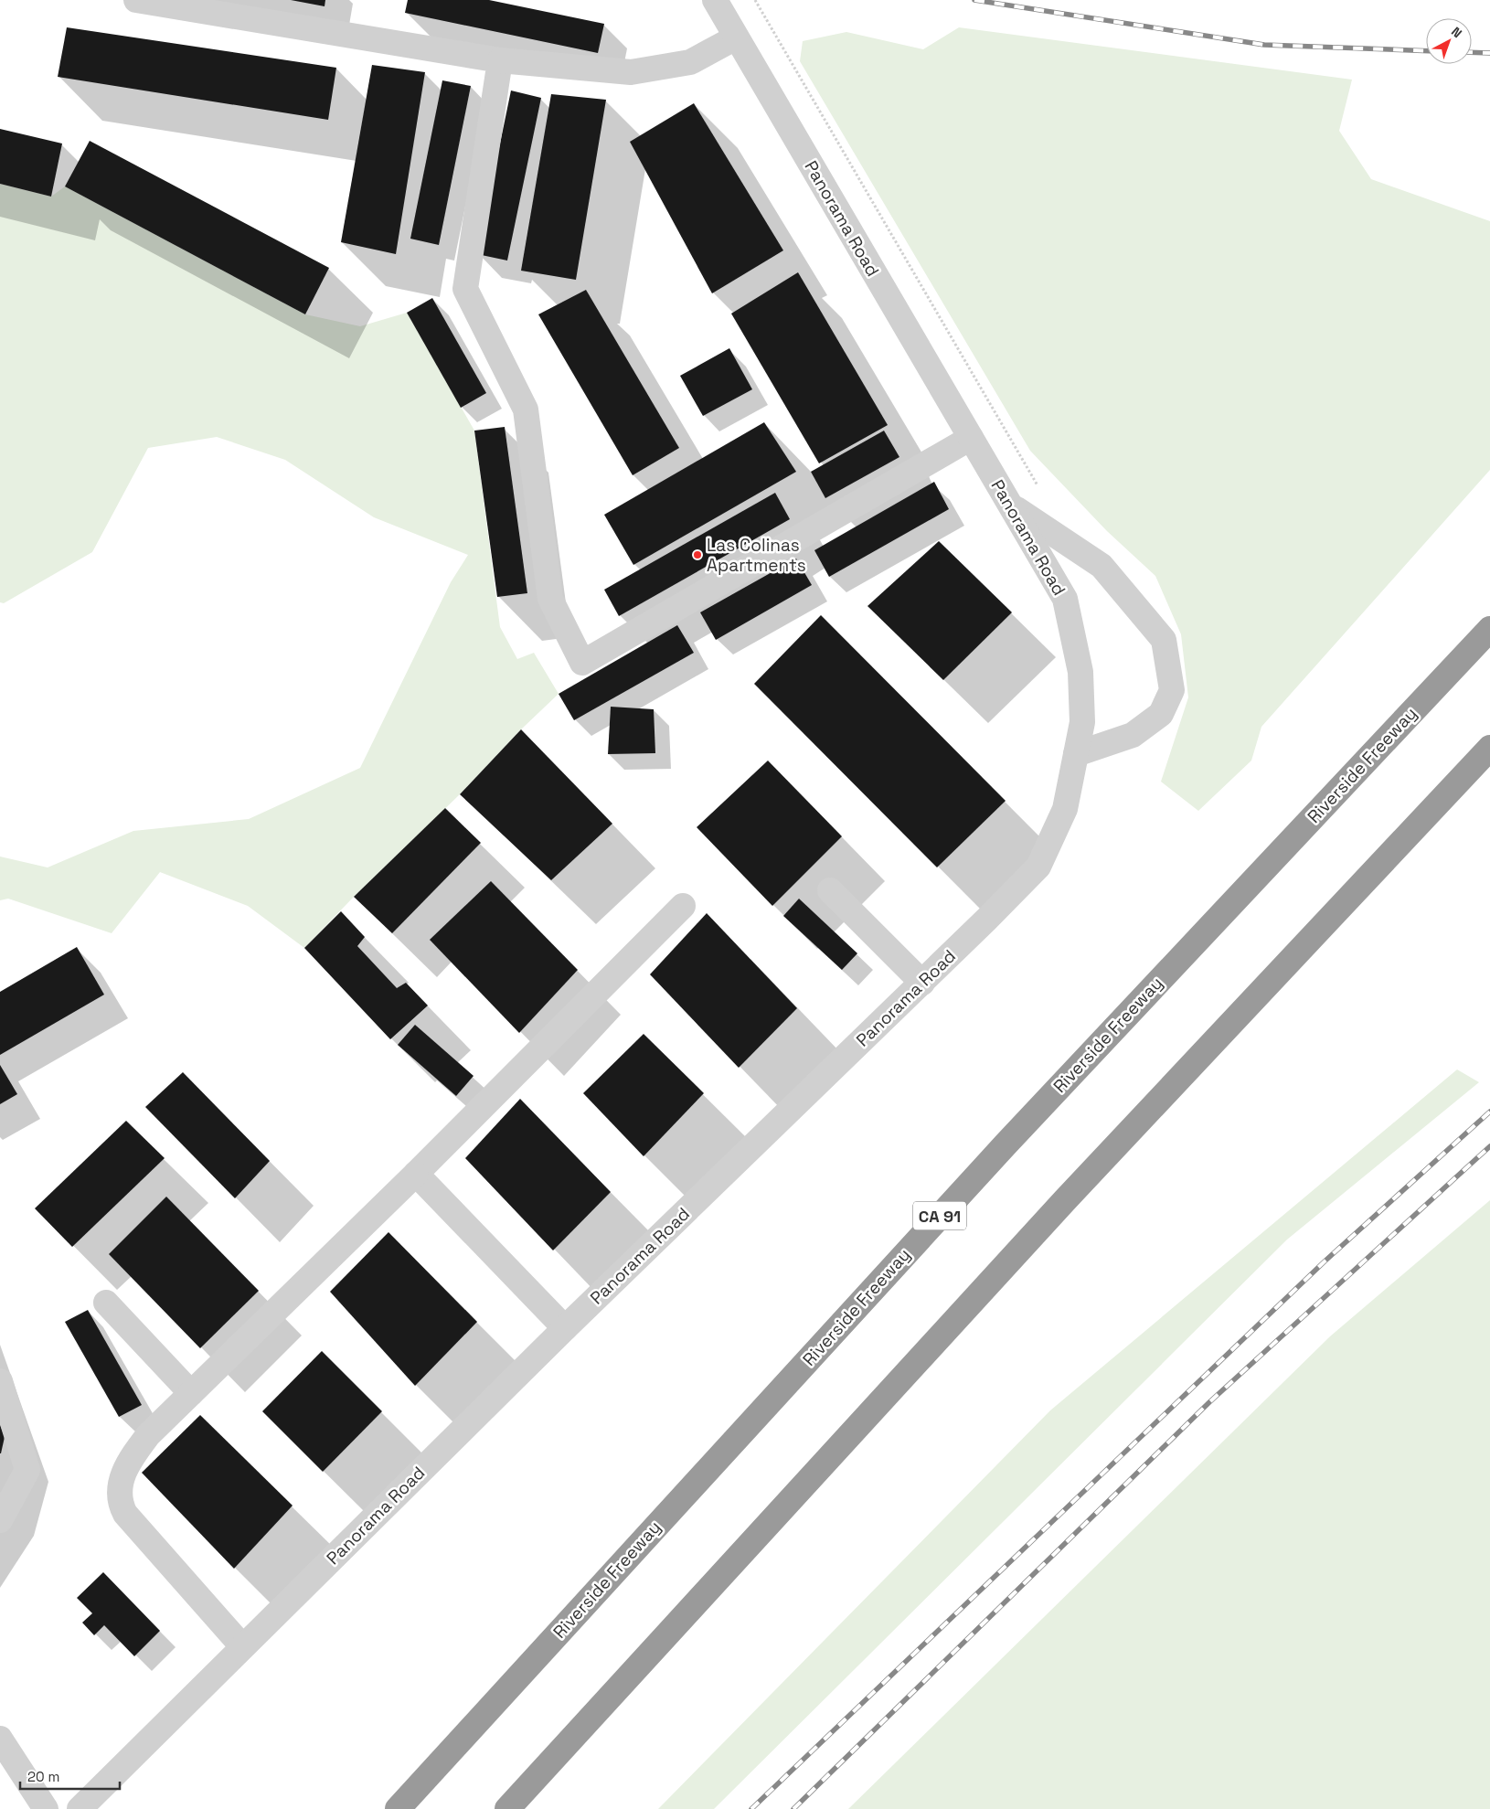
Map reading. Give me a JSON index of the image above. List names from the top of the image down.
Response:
{
  "streets": {
    "highway": ["Riverside Freeway", "CA 91"],
    "street": ["Panorama Road"]
  },
  "places": ["Las Colinas Apartments"],
  "scale_bar": "20 m",
  "north": "top right"
}
